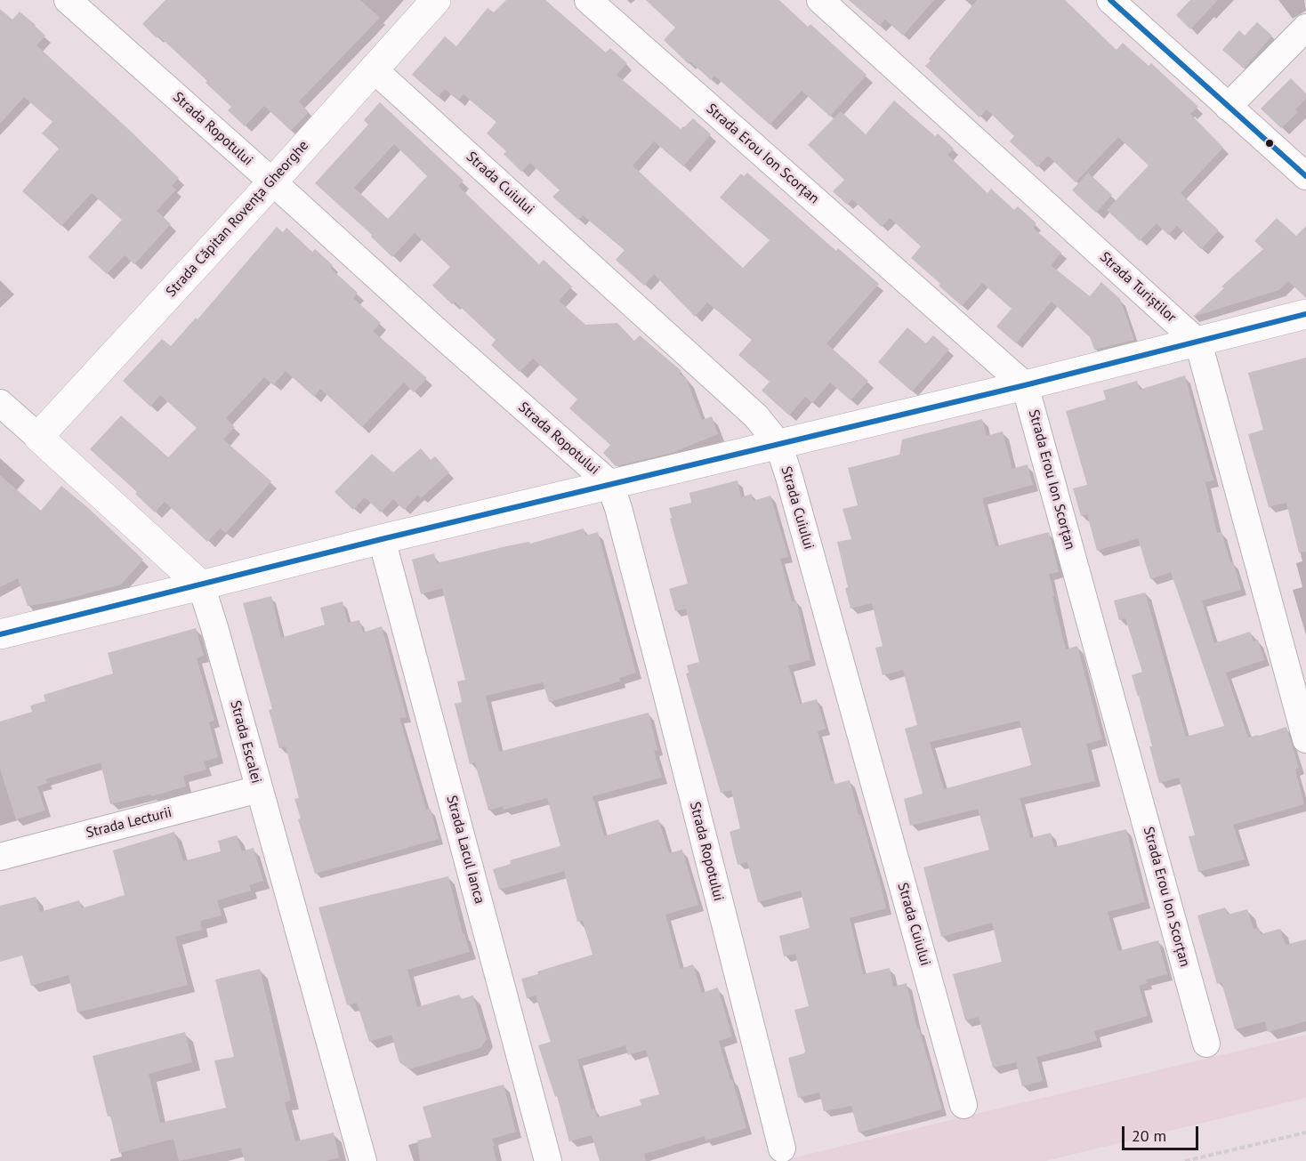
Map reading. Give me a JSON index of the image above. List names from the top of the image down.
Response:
{
  "streets": {
    "street": [
      "Strada Ropotului",
      "Strada Erou Ion Scorțan",
      "Strada Cuiului",
      "Strada Căpitan Rovența Gheorghe",
      "Strada Turiștilor",
      "Strada Escalei",
      "Strada Lecturii",
      "Strada Lacul Ianca"
    ]
  },
  "crossings": [
    ["Strada Ropotului", "Strada Căpitan Rovența Gheorghe"],
    ["Strada Cuiului", "Strada Căpitan Rovența Gheorghe"],
    ["Strada Căpitan Rovența Gheorghe", "Strada Escalei"],
    ["Strada Escalei", "Strada Lecturii"]
  ],
  "scale_bar": "20 m"
}
